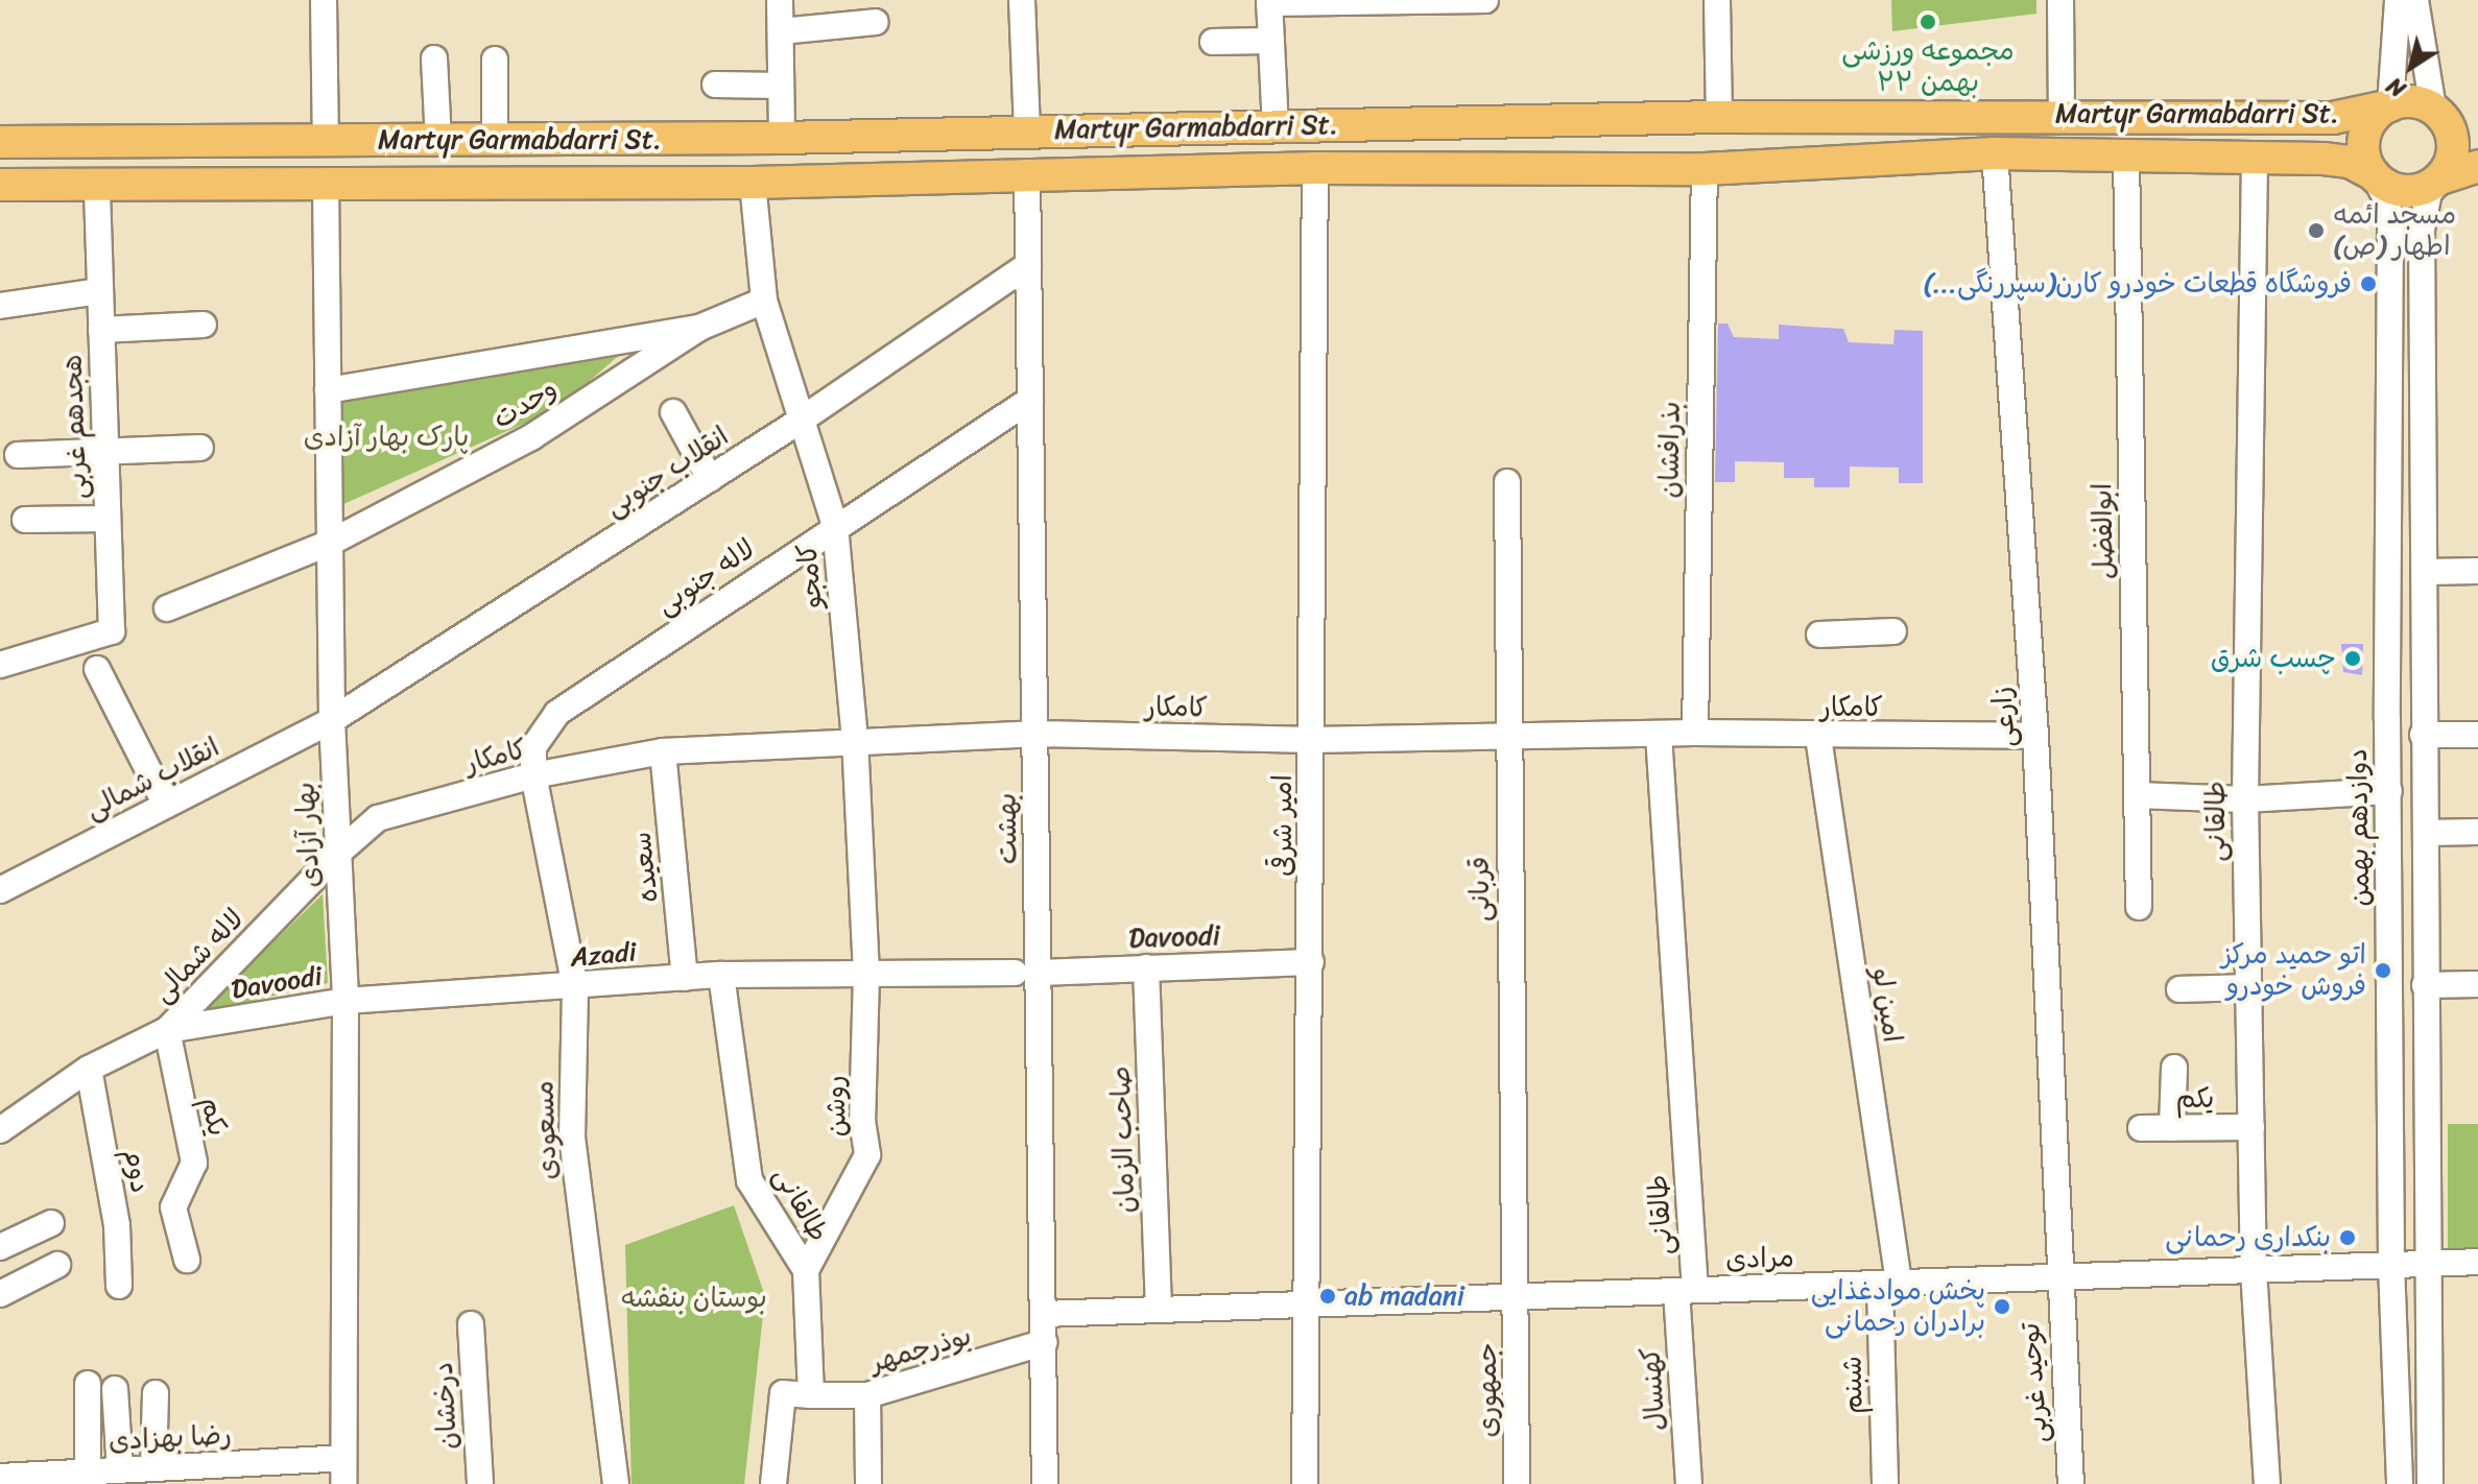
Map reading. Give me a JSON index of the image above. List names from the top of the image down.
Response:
{
  "streets": {
    "main road": ["Martyr Garmabdarri St."],
    "street": [
      "وحدت",
      "هجدهم غربی",
      "بذرافشان",
      "انقلاب جنوبی",
      "ابوالفضل",
      "کامجو",
      "لاله جنوبی",
      "کامکار",
      "زارعی",
      "انقلاب شمالی",
      "طالقانی",
      "امیر شرقی",
      "دوازدهم بهمن",
      "بهشت",
      "بهار آزادی",
      "سعیده",
      "قربانی",
      "Davoodi",
      "Azadi",
      "لاله شمالی",
      "امین لو",
      "یکم",
      "روشن",
      "مسعودی",
      "صاحب الزمان",
      "دوم",
      "مرادی",
      "بوذرجمهر",
      "توحید غربی",
      "شبنم",
      "کهنسال",
      "جمهوری",
      "درخشان",
      "رضا بهزادی"
    ]
  },
  "crossings": [
    ["Martyr Garmabdarri St.", "هجدهم غربی"],
    ["Martyr Garmabdarri St.", "بذرافشان"],
    ["Martyr Garmabdarri St.", "ابوالفضل"],
    ["Martyr Garmabdarri St.", "کامجو"],
    ["Martyr Garmabdarri St.", "زارعی"],
    ["Martyr Garmabdarri St.", "طالقانی"],
    ["Martyr Garmabdarri St.", "امیر شرقی"],
    ["Martyr Garmabdarri St.", "دوازدهم بهمن"],
    ["Martyr Garmabdarri St.", "بهشت"],
    ["Martyr Garmabdarri St.", "بهار آزادی"],
    ["وحدت", "کامجو"],
    ["وحدت", "بهار آزادی"],
    ["بذرافشان", "کامکار"],
    ["انقلاب جنوبی", "کامجو"],
    ["انقلاب جنوبی", "انقلاب شمالی"],
    ["انقلاب جنوبی", "بهشت"],
    ["انقلاب جنوبی", "بهار آزادی"],
    ["کامجو", "لاله جنوبی"],
    ["کامجو", "کامکار"],
    ["کامجو", "Davoodi"],
    ["کامجو", "Azadi"],
    ["کامجو", "روشن"],
    ["لاله جنوبی", "کامکار"],
    ["لاله جنوبی", "بهشت"],
    ["لاله جنوبی", "مسعودی"],
    ["کامکار", "زارعی"],
    ["کامکار", "طالقانی"],
    ["کامکار", "امیر شرقی"],
    ["کامکار", "بهشت"],
    ["کامکار", "بهار آزادی"],
    ["کامکار", "سعیده"],
    ["کامکار", "قربانی"],
    ["کامکار", "لاله شمالی"],
    ["کامکار", "امین لو"],
    ["کامکار", "مسعودی"],
    ["زارعی", "مرادی"],
    ["زارعی", "توحید غربی"],
    ["انقلاب شمالی", "بهار آزادی"],
    ["طالقانی", "Azadi"],
    ["طالقانی", "یکم"],
    ["طالقانی", "روشن"],
    ["طالقانی", "مرادی"],
    ["طالقانی", "بوذرجمهر"],
    ["طالقانی", "کهنسال"],
    ["امیر شرقی", "Davoodi"],
    ["امیر شرقی", "مرادی"],
    ["دوازدهم بهمن", "مرادی"],
    ["بهشت", "Davoodi"],
    ["بهشت", "مرادی"],
    ["بهشت", "بوذرجمهر"],
    ["بهار آزادی", "Davoodi"],
    ["بهار آزادی", "Azadi"],
    ["بهار آزادی", "لاله شمالی"],
    ["بهار آزادی", "رضا بهزادی"],
    ["سعیده", "Azadi"],
    ["قربانی", "مرادی"],
    ["قربانی", "جمهوری"],
    ["Davoodi", "Azadi"],
    ["Davoodi", "لاله شمالی"],
    ["Davoodi", "یکم"],
    ["Davoodi", "روشن"],
    ["Davoodi", "صاحب الزمان"],
    ["Azadi", "روشن"],
    ["Azadi", "مسعودی"],
    ["لاله شمالی", "یکم"],
    ["لاله شمالی", "دوم"],
    ["امین لو", "مرادی"],
    ["امین لو", "شبنم"],
    ["صاحب الزمان", "مرادی"],
    ["مرادی", "توحید غربی"],
    ["مرادی", "شبنم"],
    ["مرادی", "کهنسال"],
    ["مرادی", "جمهوری"]
  ],
  "parks": ["پارک بهار آزادی", "بوستان بنفشه"],
  "places": [
    "مجموعه ورزشی ۲۲ بهمن",
    "مسجد ائمه اطهار (ص)",
    "فروشگاه قطعات خودرو کارن(سپررنگی...)",
    "چسب شرق",
    "اتو حمید مرکز فروش خودرو",
    "بنکداری رحمانی",
    "ab madani",
    "پخش موادغذایی برادران رحمانی"
  ],
  "north": "bottom left"
}
